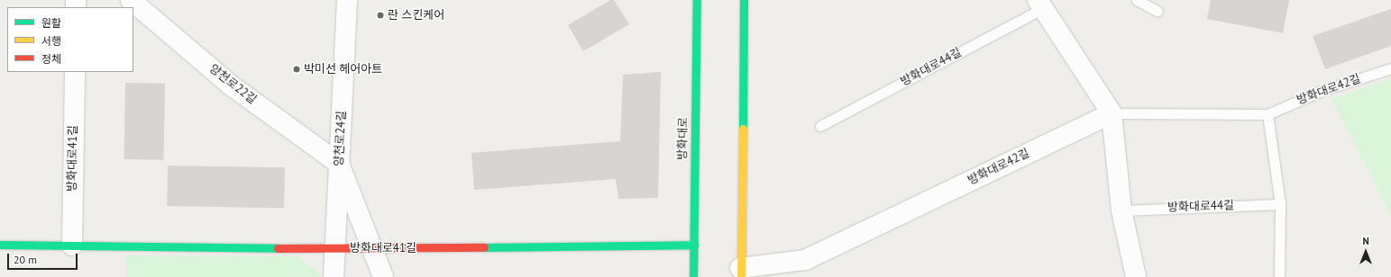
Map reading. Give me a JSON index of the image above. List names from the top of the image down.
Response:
{
  "streets": {
    "street": [
      "방화대로44길",
      "양천로22길",
      "방화대로42길",
      "양천로24길",
      "방화대로",
      "방화대로41길"
    ]
  },
  "crossings": [
    ["방화대로44길", "방화대로42길"],
    ["양천로22길", "양천로24길"],
    ["양천로24길", "방화대로41길"],
    ["방화대로", "방화대로41길"]
  ],
  "places": ["란 스킨케어", "박미선 헤어아트"],
  "legend": ["원활", "서행", "정체"],
  "scale_bar": "20 m",
  "north": "top"
}
